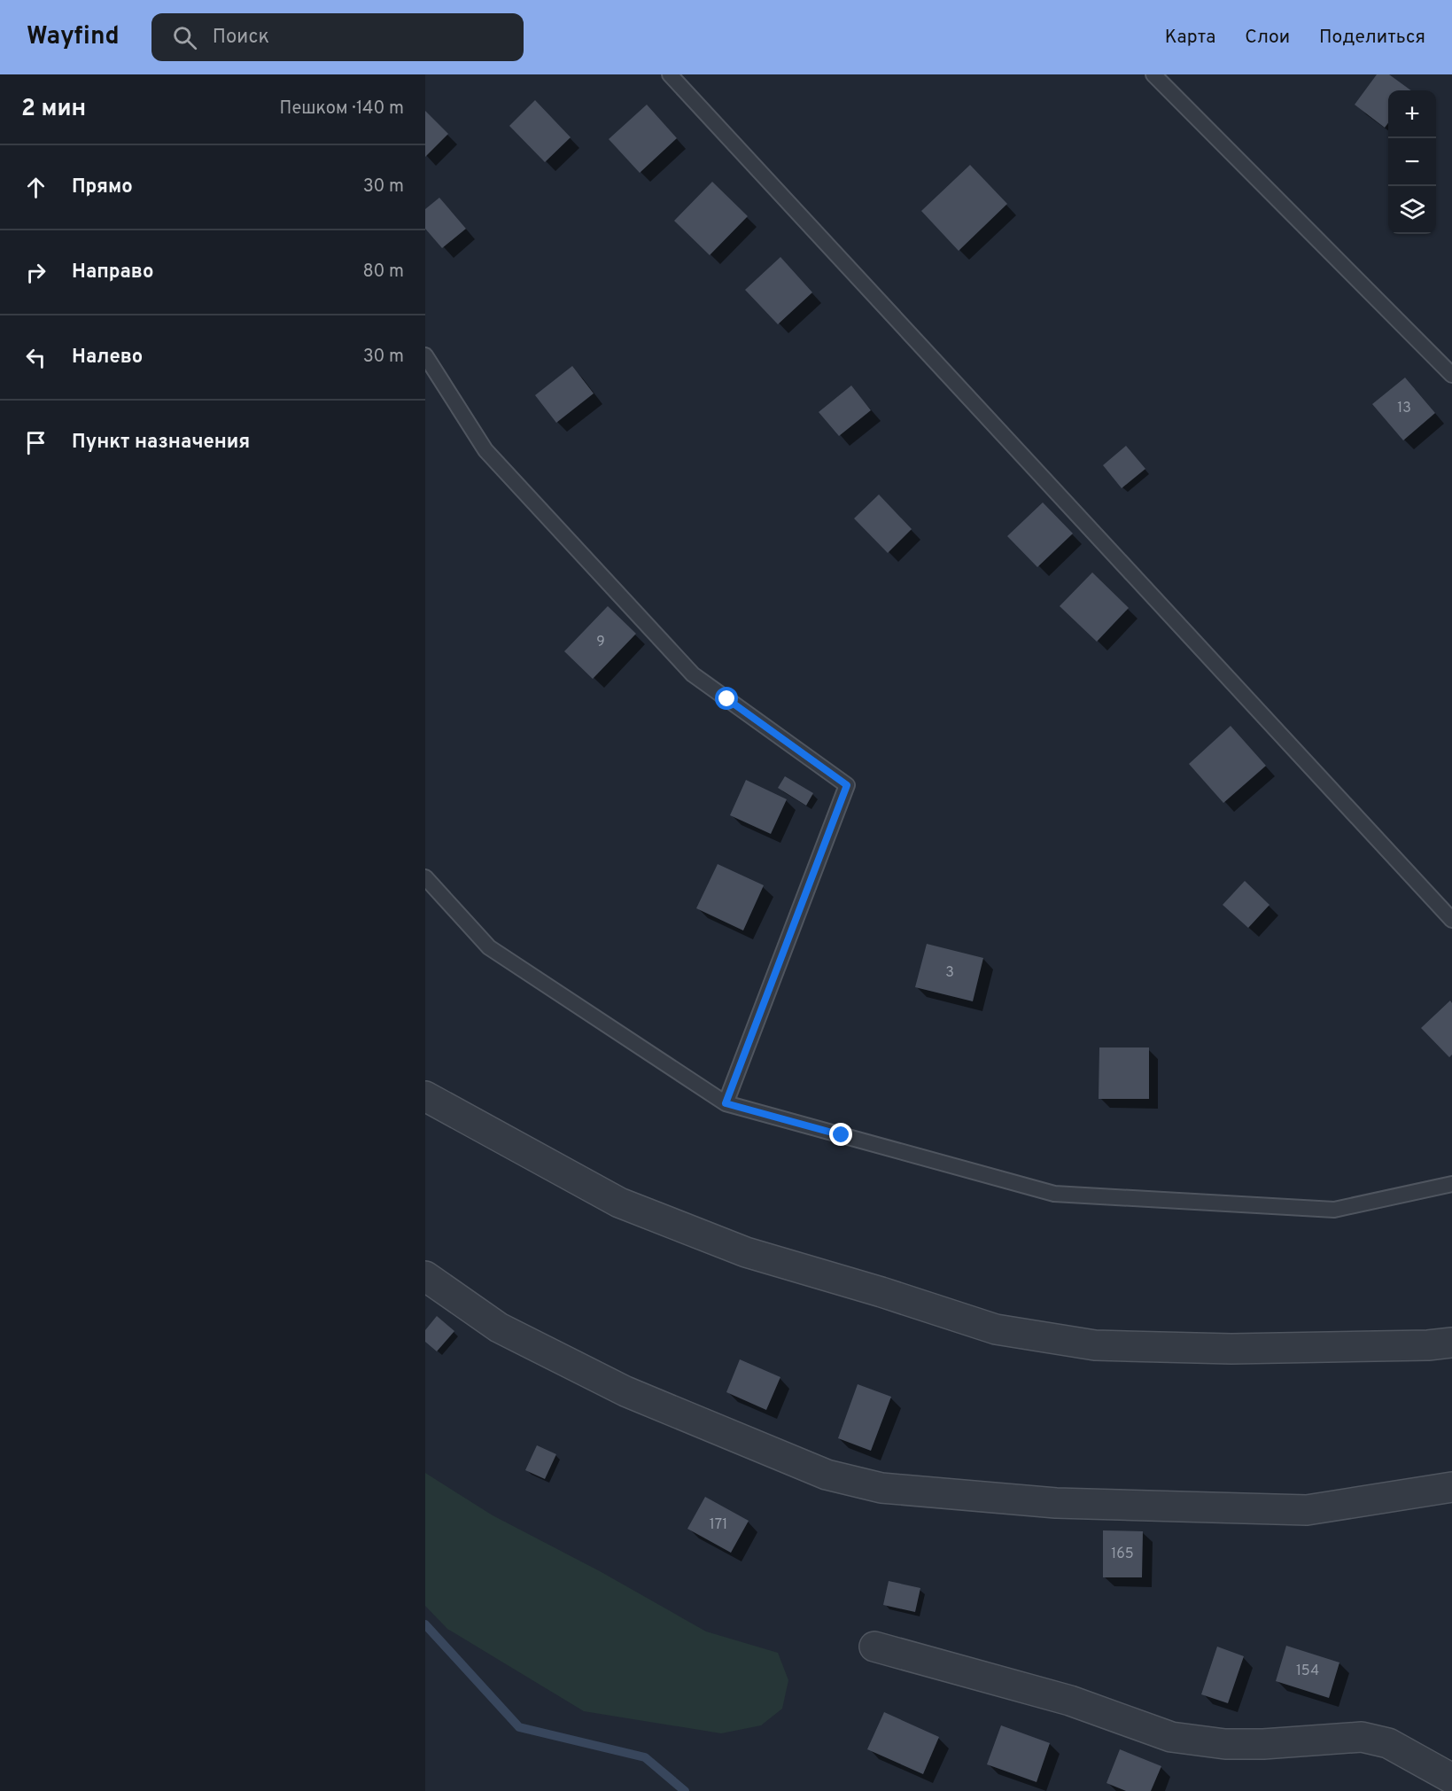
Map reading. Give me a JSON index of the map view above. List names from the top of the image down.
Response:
{
  "house_numbers": [
    "13",
    "9",
    "3",
    "171",
    "165",
    "154"
  ],
  "page": {
    "header": "Wayfind",
    "search": "Поиск",
    "nav": ["Карта", "Слои", "Поделиться"],
    "heading": ["2 мин", "Пешком · 140 m"],
    "map_buttons": ["+", "−"],
    "list": [
      ["Прямо", "30 m"],
      ["Направо", "80 m"],
      ["Налево", "30 m"],
      "Пункт назначения"
    ]
  }
}
